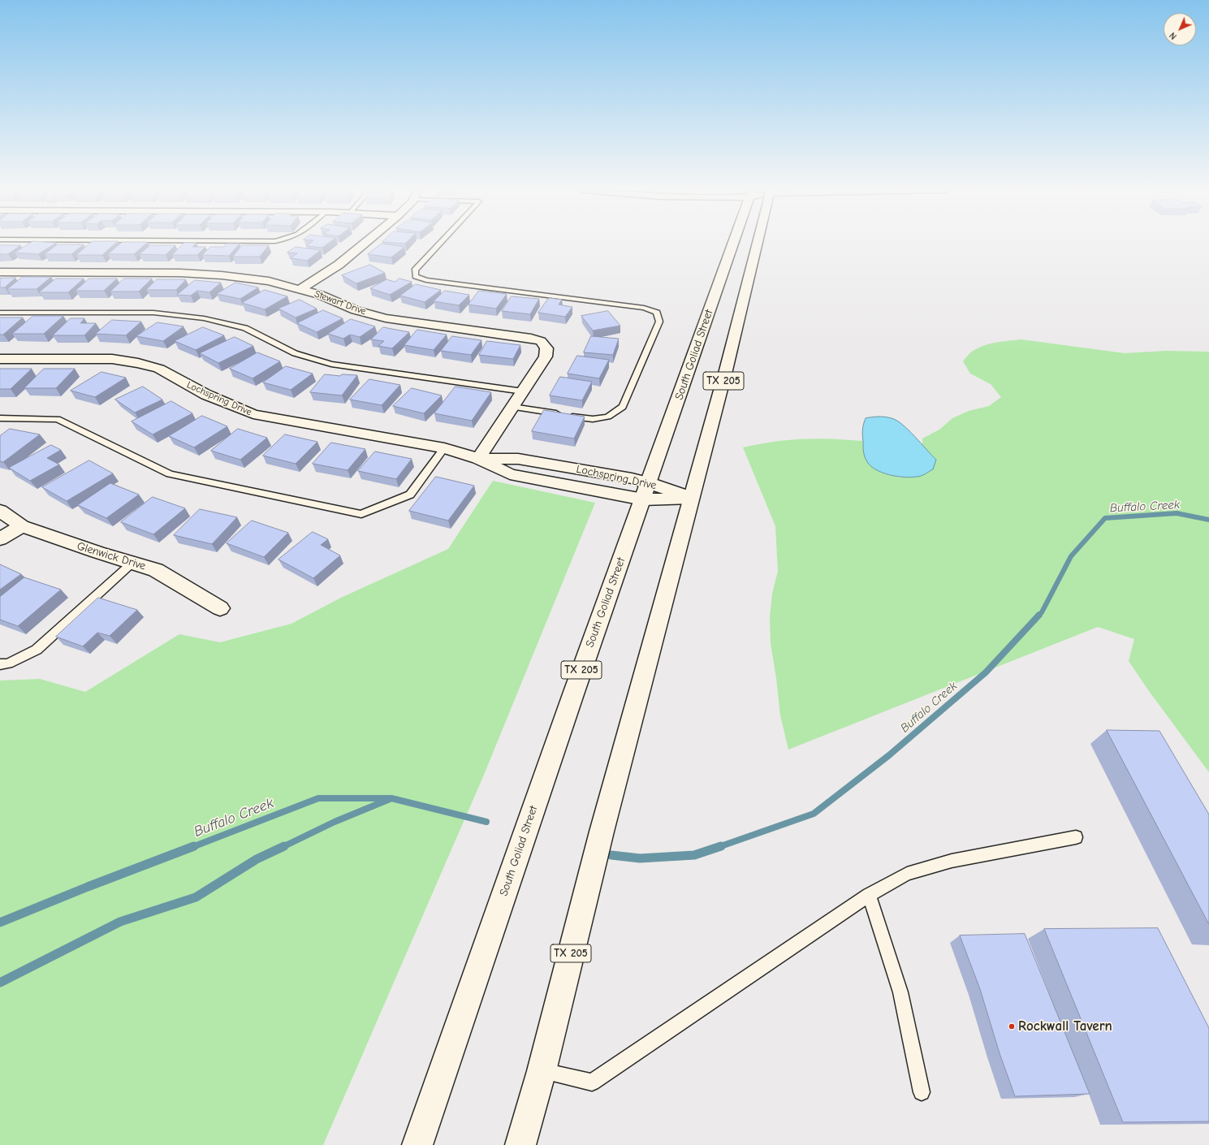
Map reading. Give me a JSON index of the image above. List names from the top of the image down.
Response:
{
  "streets": {
    "street": [
      "Stewart Drive",
      "South Goliad Street",
      "TX 205",
      "Lochspring Drive",
      "Glenwick Drive"
    ]
  },
  "crossings": [
    ["Stewart Drive", "Lochspring Drive"],
    ["South Goliad Street", "Lochspring Drive"],
    ["TX 205", "Lochspring Drive"]
  ],
  "water": ["Buffalo Creek"],
  "places": ["Rockwall Tavern"],
  "north": "bottom left"
}
